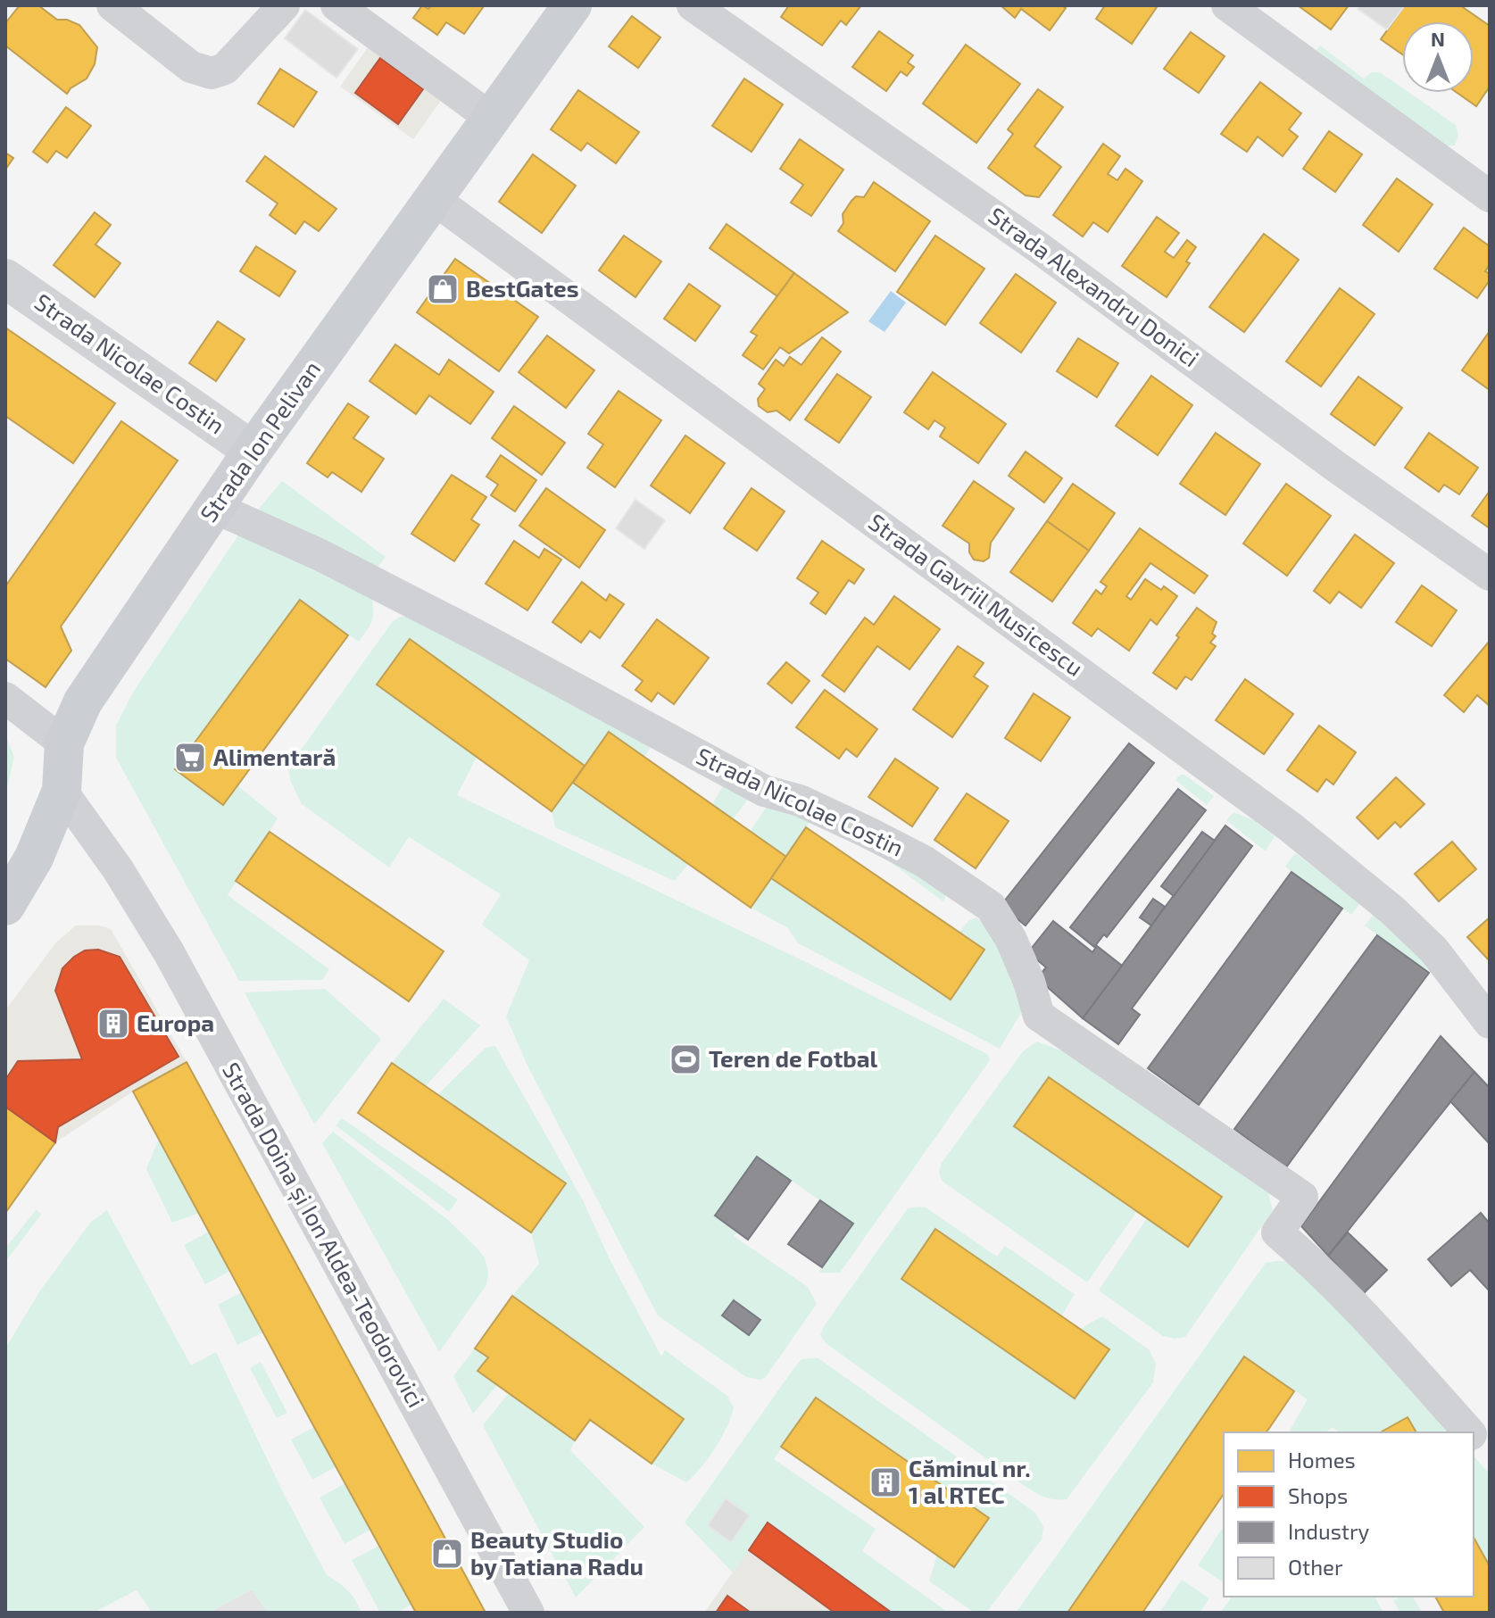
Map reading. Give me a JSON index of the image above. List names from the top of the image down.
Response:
{
  "streets": {
    "main road": ["Strada Nicolae Costin", "Strada Ion Pelivan"],
    "street": ["Strada Alexandru Donici", "Strada Gavriil Musicescu", "Strada Doina și Ion Aldea-Teodorovici"]
  },
  "crossings": [
    ["Strada Nicolae Costin", "Strada Ion Pelivan"],
    ["Strada Ion Pelivan", "Strada Gavriil Musicescu"],
    ["Strada Ion Pelivan", "Strada Doina și Ion Aldea-Teodorovici"]
  ],
  "places": {
    "shop": ["BestGates", "Beauty Studio by Tatiana Radu"],
    "supermarket": ["Alimentară"],
    "building": ["Europa", "Căminul nr. 1 al RTEC"],
    "sports": ["Teren de Fotbal"]
  },
  "legend": [
    "Homes",
    "Shops",
    "Industry",
    "Other"
  ],
  "north": "top"
}
